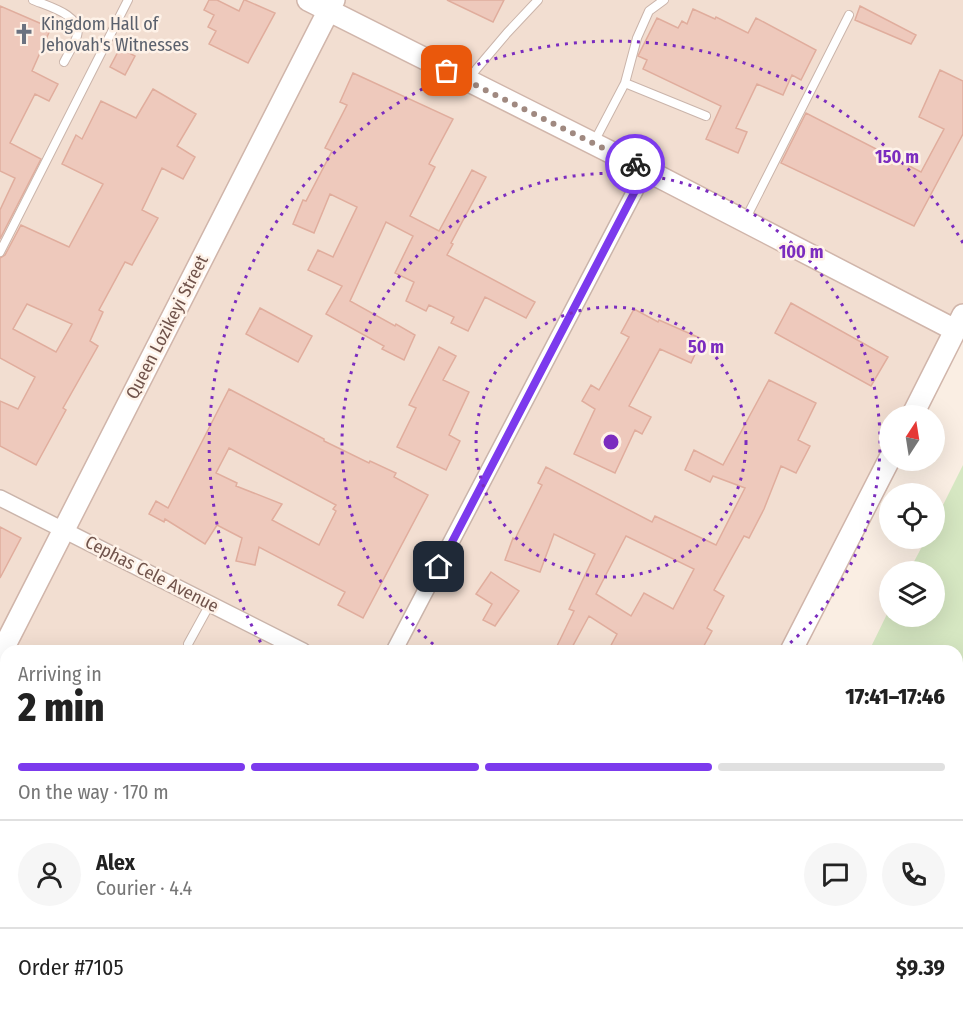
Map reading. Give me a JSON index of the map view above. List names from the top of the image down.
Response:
{
  "streets": {
    "street": ["Queen Lozikeyi Street", "Cephas Cele Avenue"]
  },
  "crossings": [
    ["Queen Lozikeyi Street", "Cephas Cele Avenue"]
  ],
  "places": {
    "church": ["Kingdom Hall of Jehovah's Witnesses"]
  },
  "north": "top",
  "page": {
    "heading": ["2 min", "Arriving in", "17:41–17:46"],
    "panel": [
      "Alex",
      "Courier · 4.4",
      "Order #7105",
      "$9.39"
    ],
    "bar": "On the way · 170 m"
  },
  "rings": ["150 m", "100 m", "50 m"]
}
